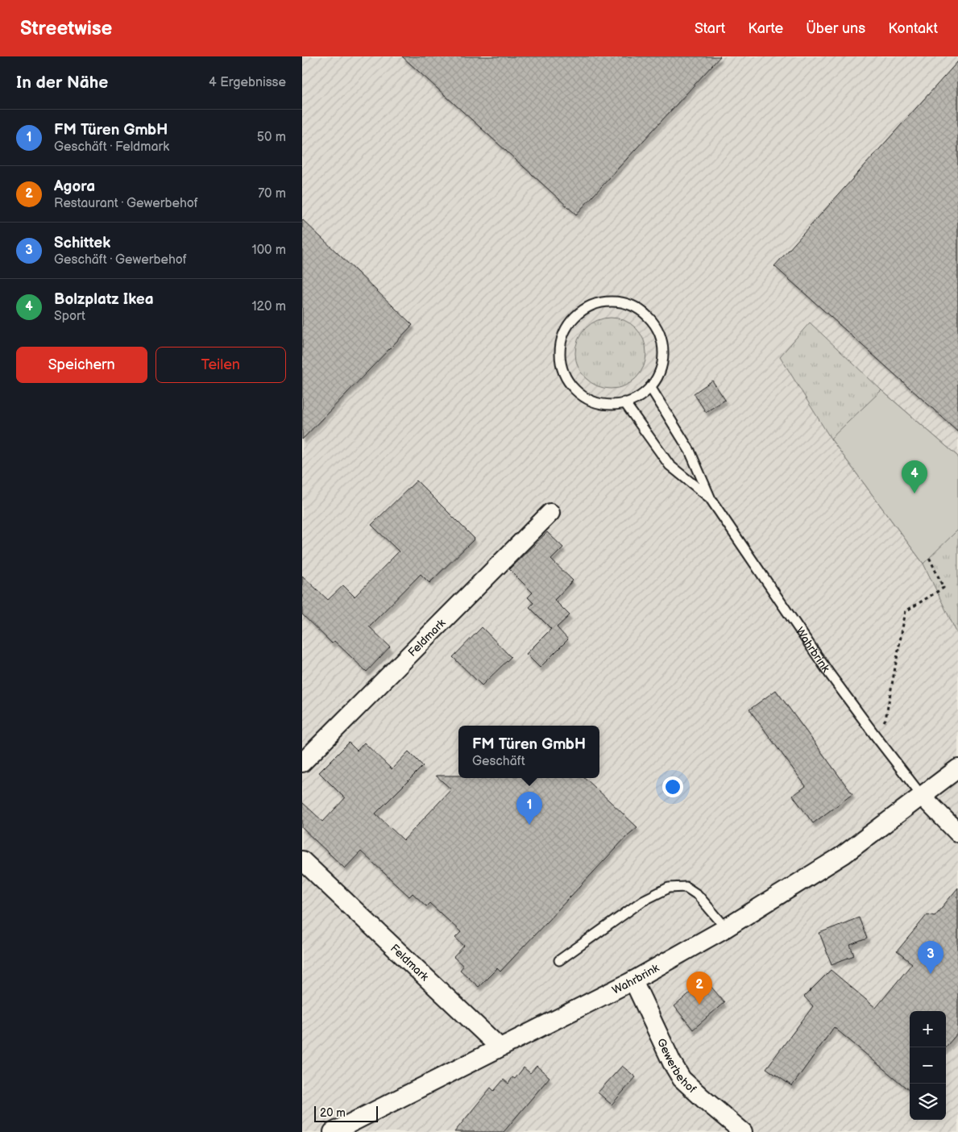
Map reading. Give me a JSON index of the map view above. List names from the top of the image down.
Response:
{
  "streets": {
    "street": ["Feldmark", "Wahrbrink", "Gewerbehof"]
  },
  "crossings": [
    ["Feldmark", "Wahrbrink"],
    ["Wahrbrink", "Gewerbehof"]
  ],
  "scale_bar": "20 m",
  "page": {
    "header": "Streetwise",
    "nav": [
      "Start",
      "Karte",
      "Über uns",
      "Kontakt"
    ],
    "heading": ["In der Nähe", "4 Ergebnisse"],
    "list": [
      {
        "mark": "1",
        "name": "FM Türen GmbH",
        "note": "Geschäft · Feldmark",
        "value": "50 m"
      },
      {
        "mark": "2",
        "name": "Agora",
        "note": "Restaurant · Gewerbehof",
        "value": "70 m"
      },
      {
        "mark": "3",
        "name": "Schittek",
        "note": "Geschäft · Gewerbehof",
        "value": "100 m"
      },
      {
        "mark": "4",
        "name": "Bolzplatz Ikea",
        "note": "Sport",
        "value": "120 m"
      }
    ],
    "buttons": ["Speichern", "Teilen"],
    "pins": [
      "4",
      "1",
      "3",
      "2"
    ],
    "popup": ["FM Türen GmbH", "Geschäft"],
    "map_buttons": ["+", "−"],
    "scale": "20 m"
  }
}
